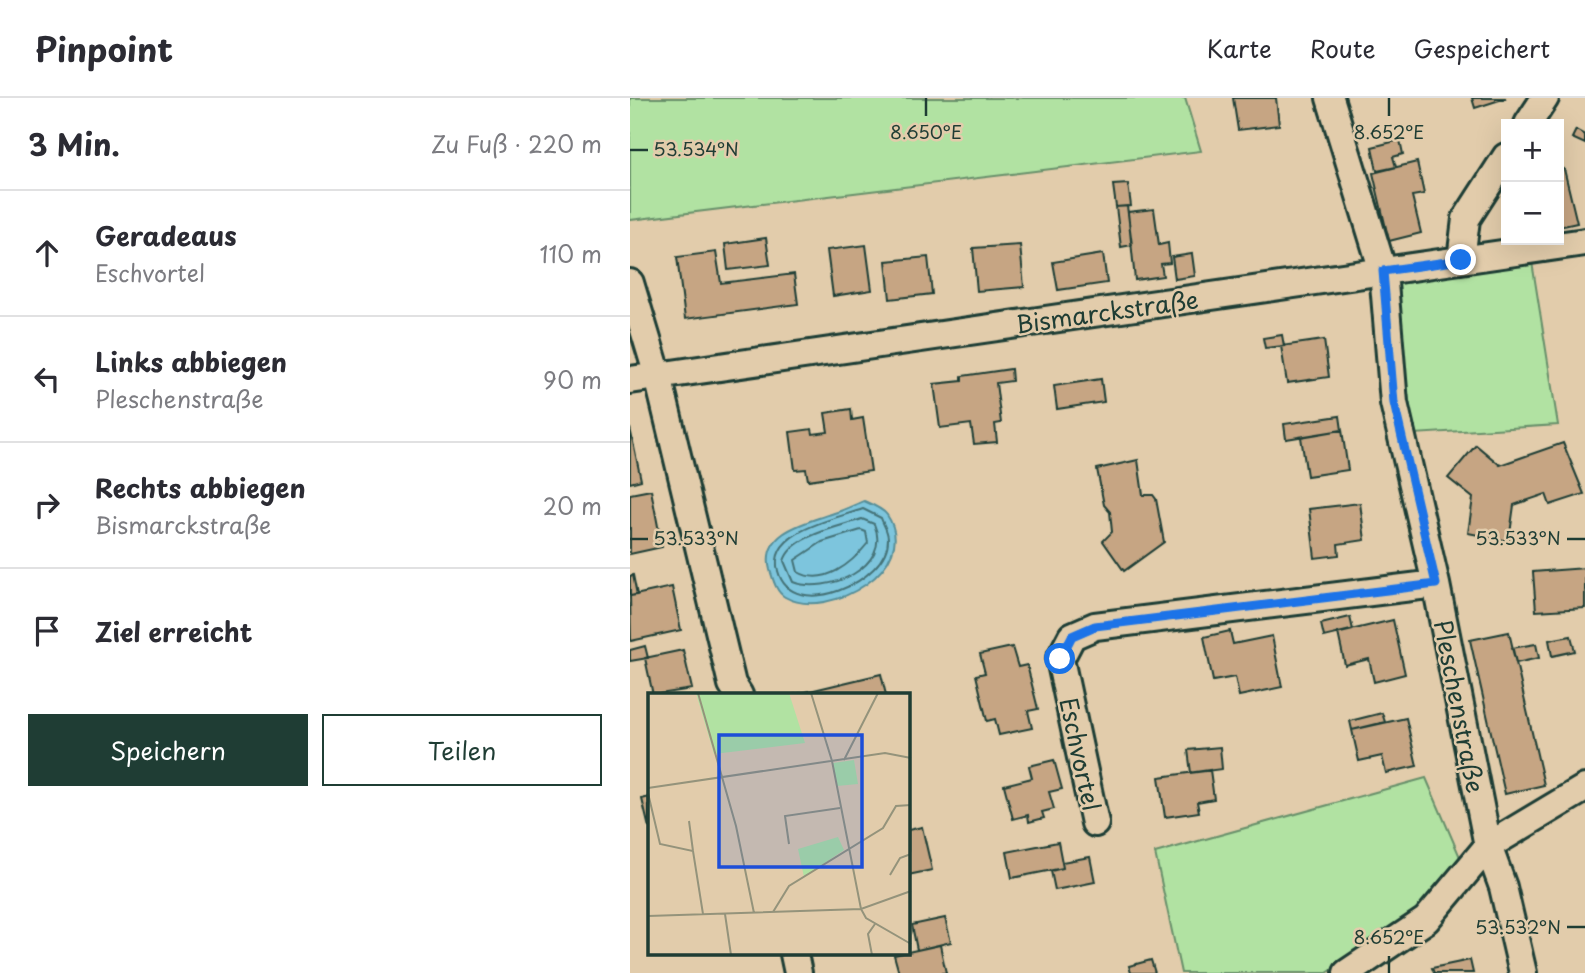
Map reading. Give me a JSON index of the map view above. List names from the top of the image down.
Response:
{
  "streets": {
    "street": ["Bismarckstraße", "Pleschenstraße", "Eschvortel"]
  },
  "crossings": [
    ["Bismarckstraße", "Pleschenstraße"],
    ["Pleschenstraße", "Eschvortel"]
  ],
  "page": {
    "header": "Pinpoint",
    "nav": ["Karte", "Route", "Gespeichert"],
    "heading": ["3 Min.", "Zu Fuß · 220 m"],
    "map_buttons": ["+", "−"],
    "list": [
      ["Geradeaus", "Eschvortel", "110 m"],
      ["Links abbiegen", "Pleschenstraße", "90 m"],
      ["Rechts abbiegen", "Bismarckstraße", "20 m"],
      "Ziel erreicht"
    ],
    "buttons": ["Speichern", "Teilen"]
  },
  "coordinates": [
    "8.650°E",
    "8.652°E",
    "53.534°N",
    "53.533°N",
    "53.532°N"
  ]
}
